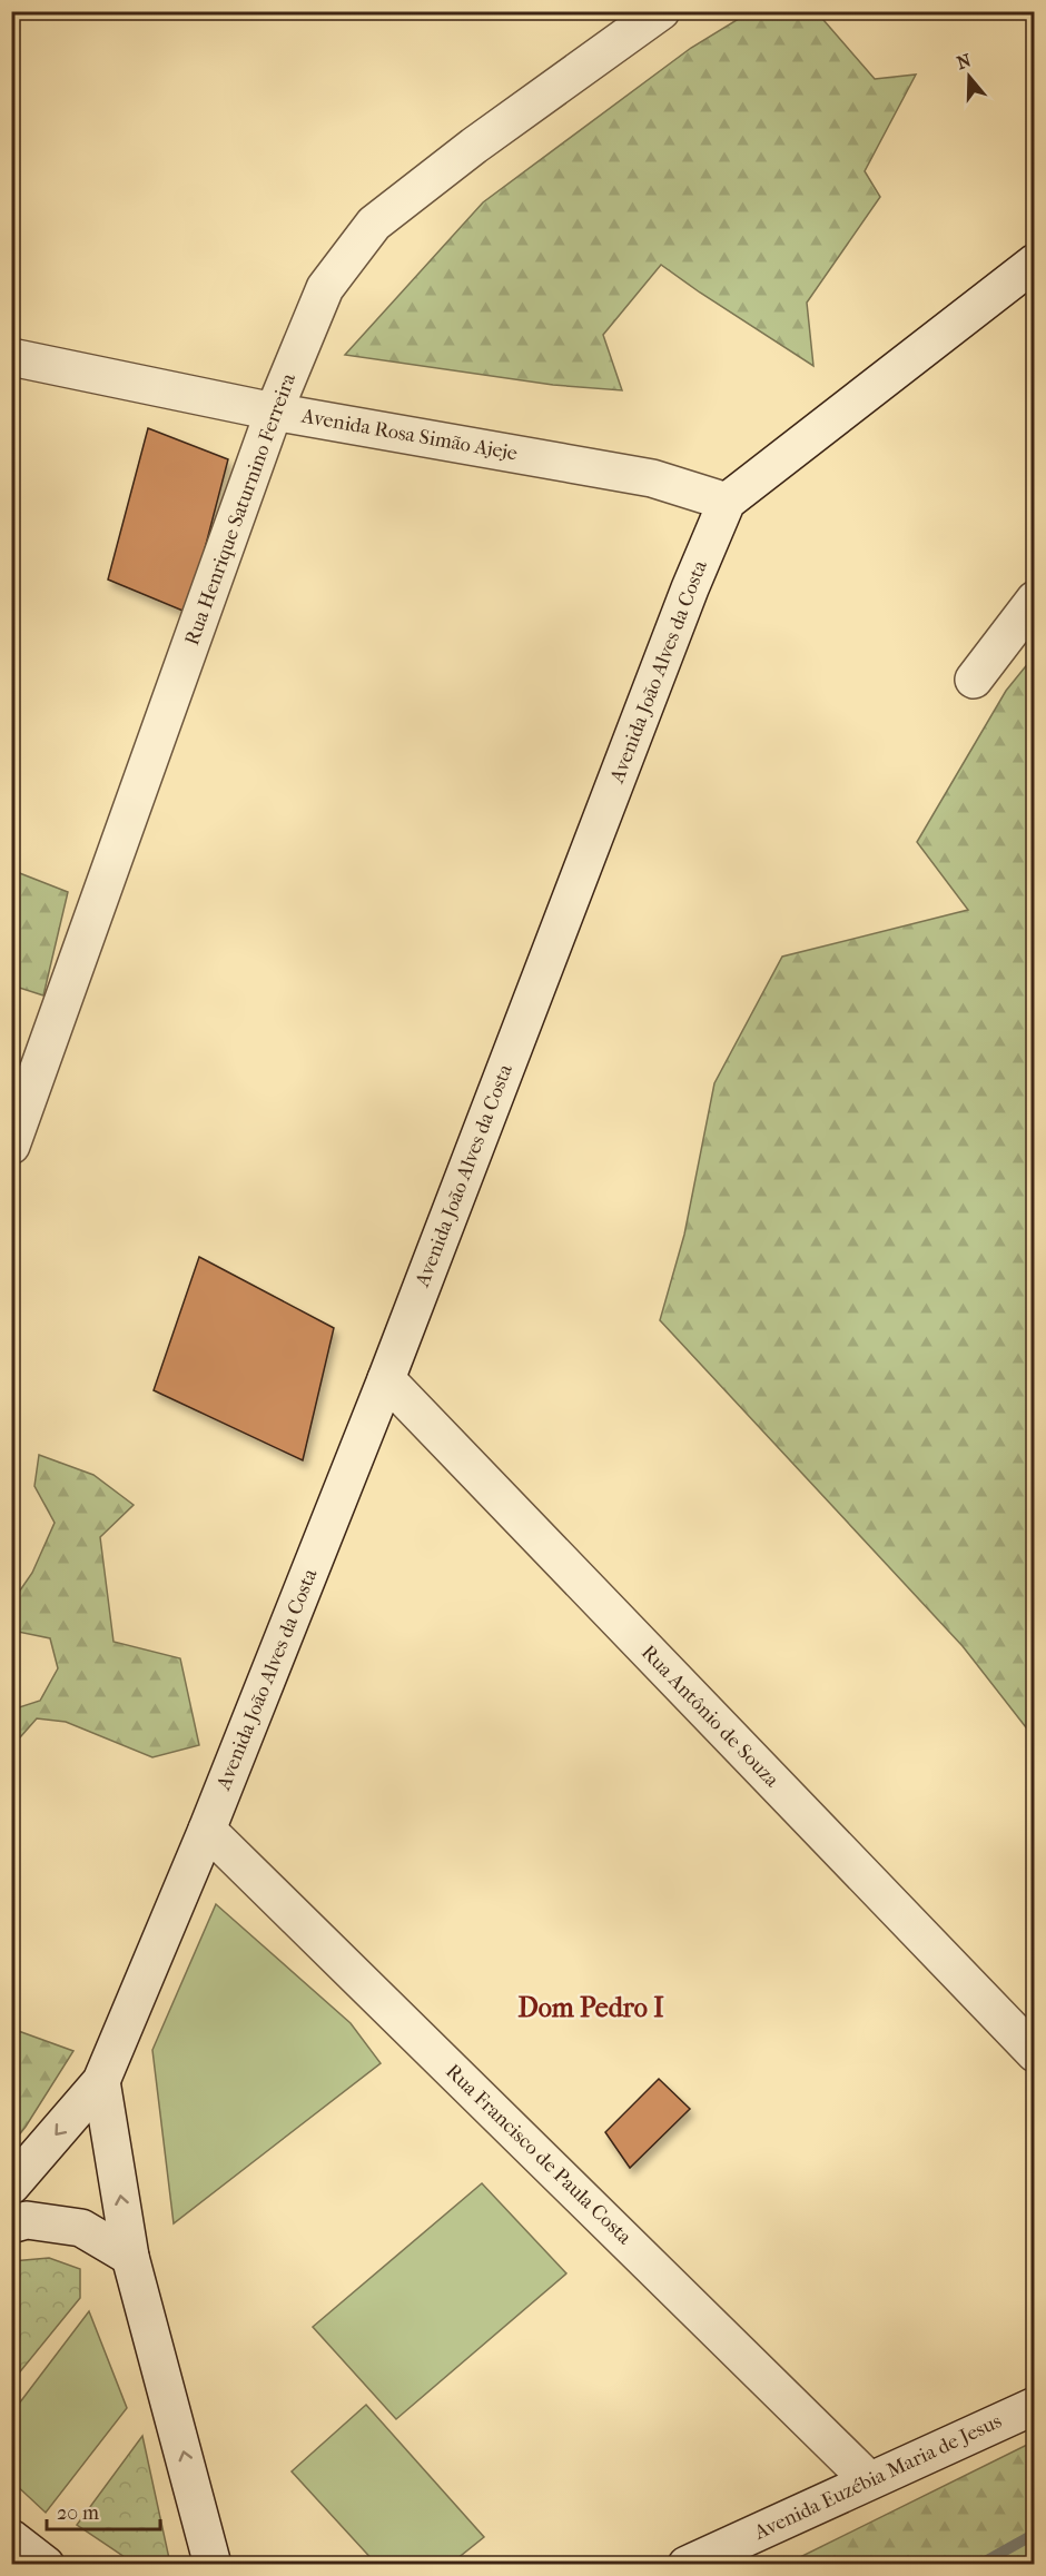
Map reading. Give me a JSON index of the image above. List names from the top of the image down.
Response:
{
  "streets": {
    "street": [
      "Avenida Rosa Simão Ajeje",
      "Rua Henrique Saturnino Ferreira",
      "Avenida João Alves da Costa",
      "Rua Antônio de Souza",
      "Rua Francisco de Paula Costa",
      "Avenida Euzébia Maria de Jesus"
    ]
  },
  "crossings": [
    ["Avenida Rosa Simão Ajeje", "Rua Henrique Saturnino Ferreira"],
    ["Avenida Rosa Simão Ajeje", "Avenida João Alves da Costa"],
    ["Avenida João Alves da Costa", "Rua Antônio de Souza"],
    ["Avenida João Alves da Costa", "Rua Francisco de Paula Costa"],
    ["Rua Francisco de Paula Costa", "Avenida Euzébia Maria de Jesus"]
  ],
  "districts": ["Dom Pedro I"],
  "scale_bar": "20 m",
  "north": "top"
}
